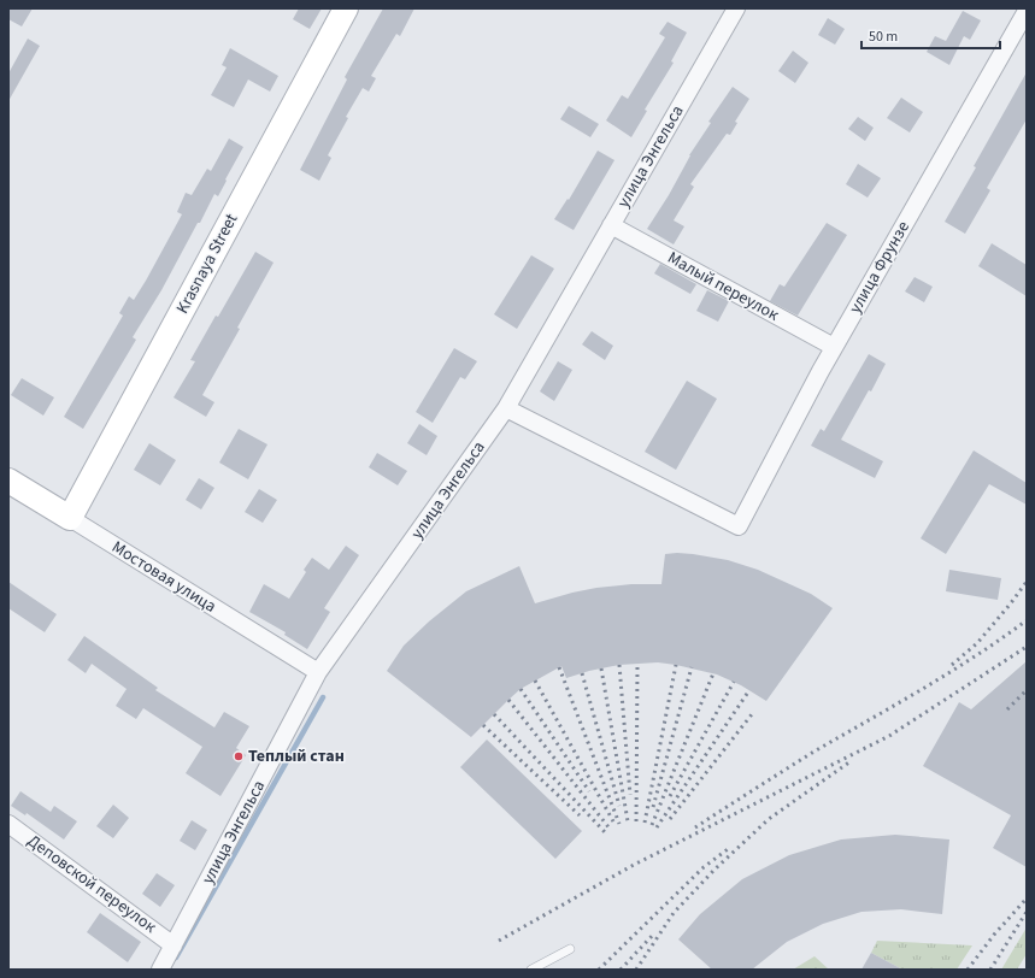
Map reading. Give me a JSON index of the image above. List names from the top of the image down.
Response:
{
  "streets": {
    "street": [
      "улица Энгельса",
      "Krasnaya Street",
      "улица Фрунзе",
      "Малый переулок",
      "Мостовая улица",
      "Деповской переулок"
    ]
  },
  "crossings": [
    ["улица Энгельса", "улица Фрунзе"],
    ["улица Энгельса", "Малый переулок"],
    ["улица Энгельса", "Мостовая улица"],
    ["улица Энгельса", "Деповской переулок"],
    ["Krasnaya Street", "Мостовая улица"],
    ["улица Фрунзе", "Малый переулок"]
  ],
  "places": ["Теплый стан"],
  "scale_bar": "50 m"
}
